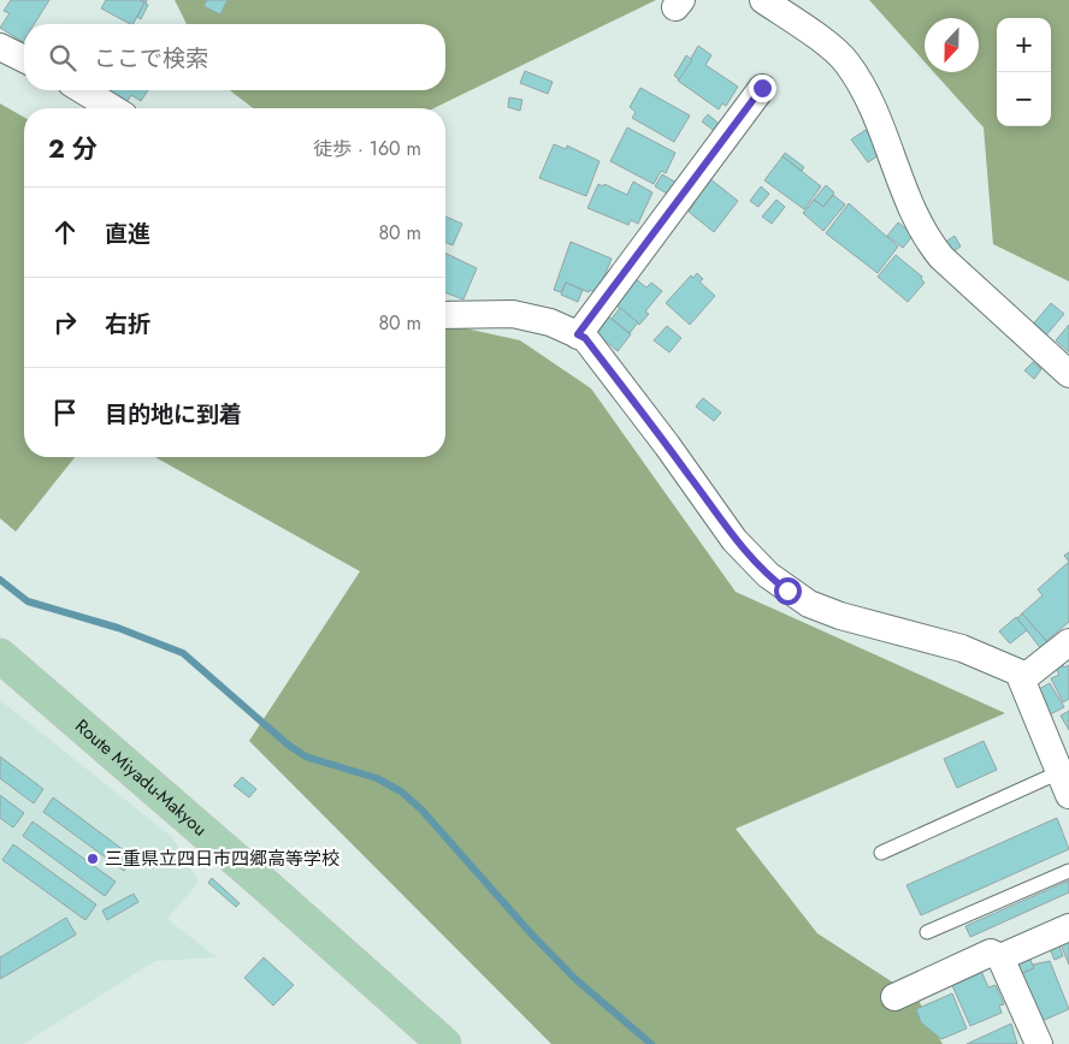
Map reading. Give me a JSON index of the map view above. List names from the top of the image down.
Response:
{
  "streets": {
    "main road": ["Route Miyadu-Makyou"]
  },
  "places": ["三重県立四日市四郷高等学校"],
  "north": "bottom",
  "page": {
    "map_buttons": ["+", "−"],
    "search": "ここで検索",
    "heading": ["2 分", "徒歩 · 160 m"],
    "list": [
      ["直進", "80 m"],
      ["右折", "80 m"],
      "目的地に到着"
    ]
  }
}
